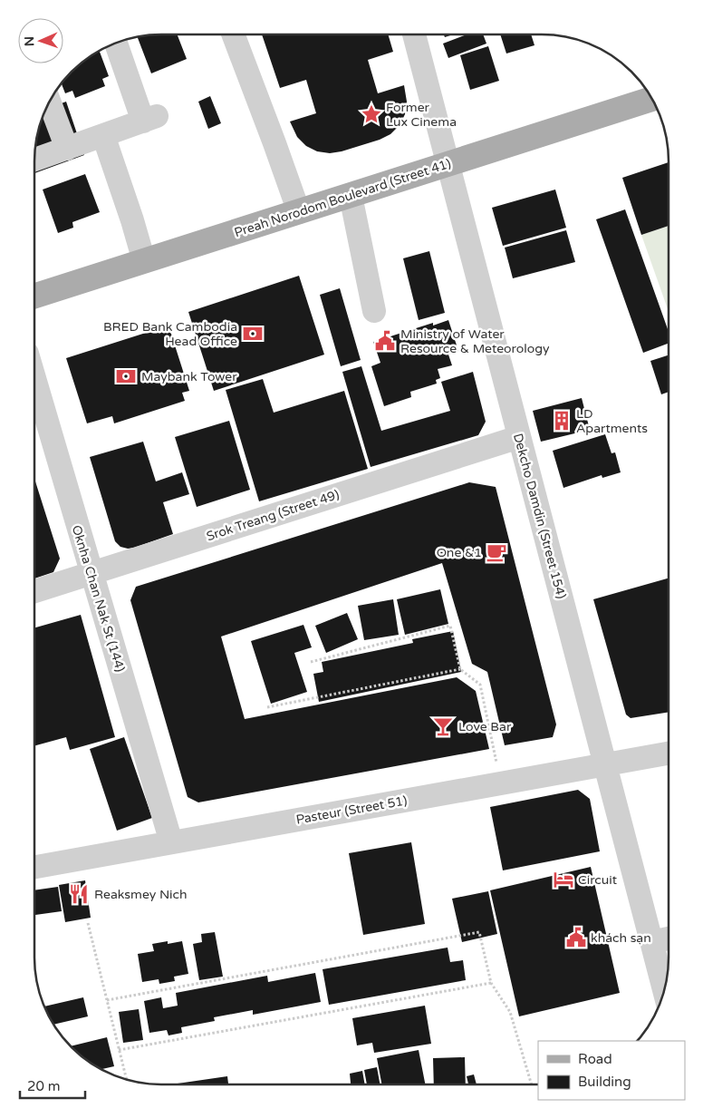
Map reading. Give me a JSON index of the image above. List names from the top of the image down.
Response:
{
  "streets": {
    "main road": ["Preah Norodom Boulevard (Street 41)"],
    "street": [
      "Srok Treang (Street 49)",
      "Dekcho Damdin (Street 154)",
      "Oknha Chan Nak St (144)",
      "Pasteur (Street 51)"
    ]
  },
  "crossings": [
    ["Preah Norodom Boulevard (Street 41)", "Dekcho Damdin (Street 154)"],
    ["Srok Treang (Street 49)", "Dekcho Damdin (Street 154)"],
    ["Srok Treang (Street 49)", "Oknha Chan Nak St (144)"],
    ["Dekcho Damdin (Street 154)", "Pasteur (Street 51)"],
    ["Oknha Chan Nak St (144)", "Pasteur (Street 51)"]
  ],
  "places": {
    "place": ["Former Lux Cinema"],
    "bank": ["BRED Bank Cambodia Head Office", "Maybank Tower"],
    "public building": ["Ministry of Water Resource & Meteorology", "khách sạn"],
    "building": ["LD Apartments"],
    "cafe": ["One &1"],
    "bar": ["Love Bar"],
    "hotel": ["Circuit"],
    "restaurant": ["Reaksmey Nich"]
  },
  "legend": ["Road", "Building"],
  "scale_bar": "20 m",
  "north": "left"
}
